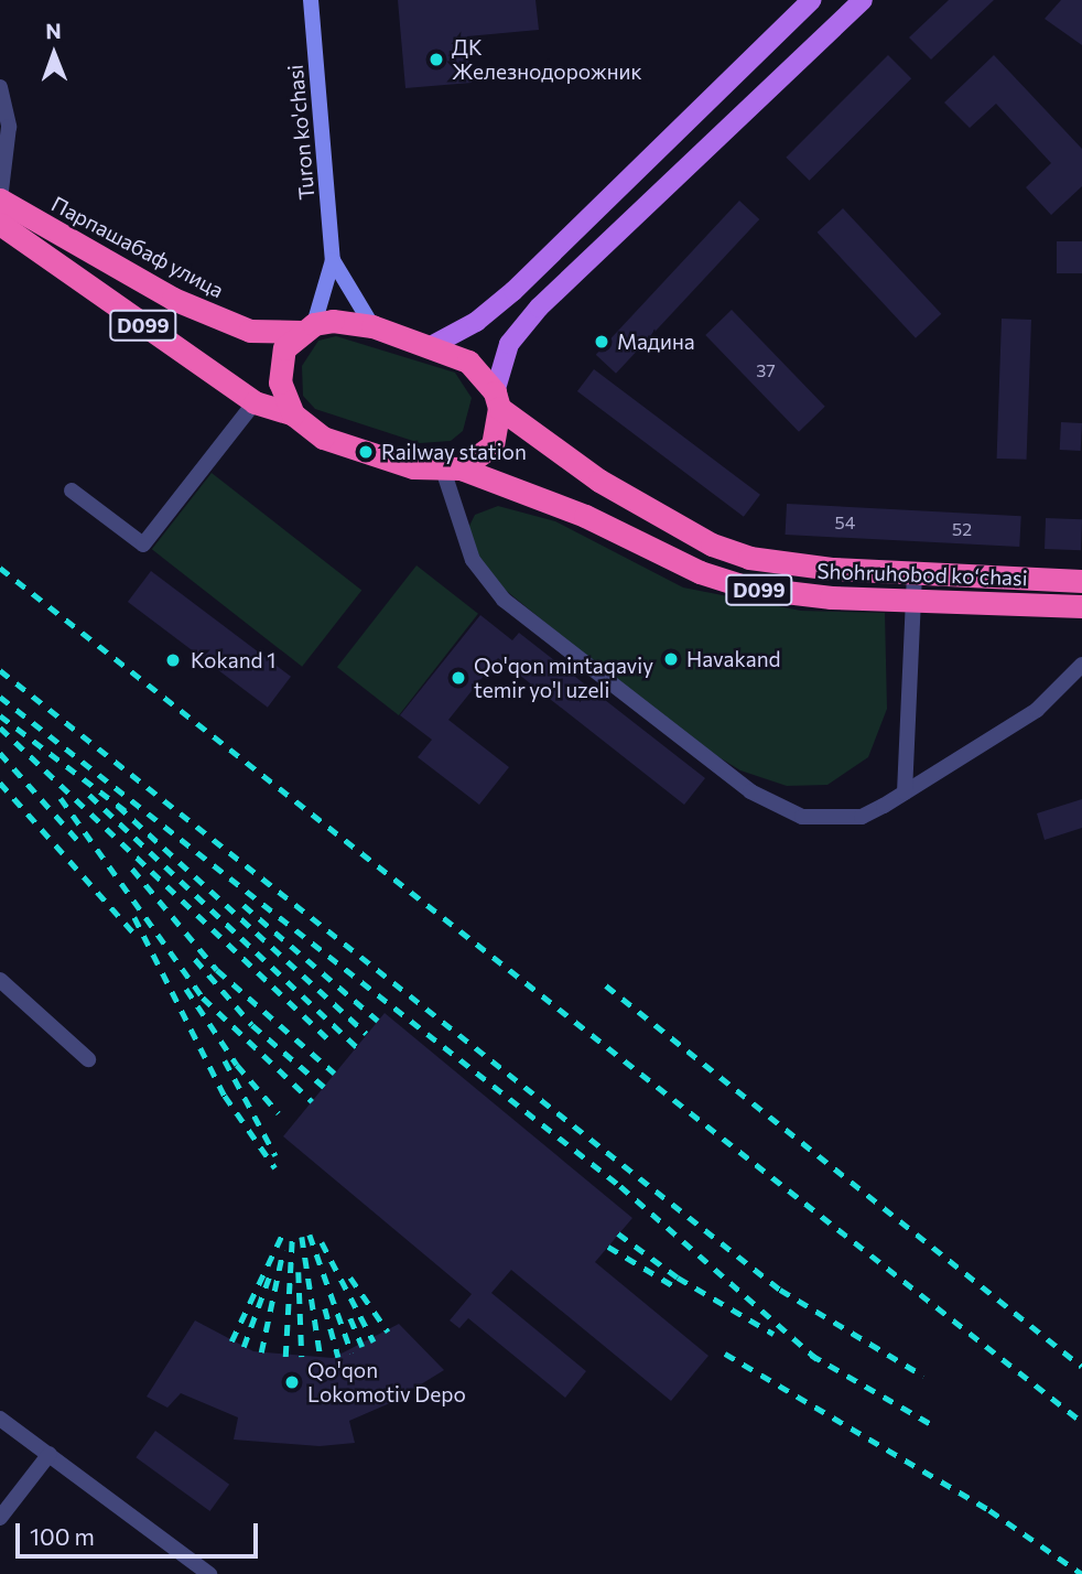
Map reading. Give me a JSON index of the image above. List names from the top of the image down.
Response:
{
  "streets": {
    "highway": ["Парпашабаф улица", "D099", "Shohruhobod koʻchasi"],
    "main road": ["Turon ko'chasi"]
  },
  "crossings": [
    ["Turon ko'chasi", "Парпашабаф улица"],
    ["Turon ko'chasi", "D099"],
    ["Парпашабаф улица", "D099"],
    ["D099", "Shohruhobod koʻchasi"]
  ],
  "places": [
    "ДК Железнодорожник",
    "Мадина",
    "Railway station",
    "Havakand",
    "Kokand 1",
    "Qo'qon mintaqaviy temir yo'l uzeli",
    "Qo'qon Lokomotiv Depo"
  ],
  "house_numbers": ["37", "54", "52"],
  "scale_bar": "100 m",
  "north": "top"
}
